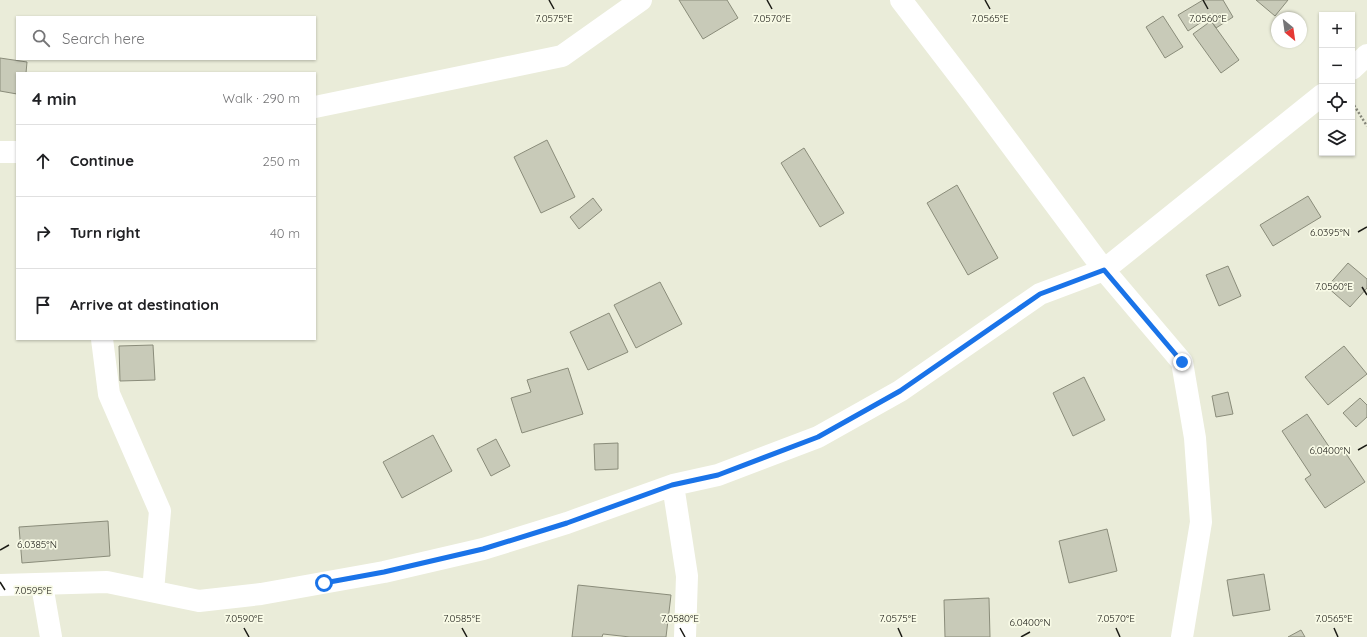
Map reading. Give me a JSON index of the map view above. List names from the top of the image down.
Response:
{
  "north": "bottom right",
  "page": {
    "map_buttons": ["+", "−"],
    "search": "Search here",
    "heading": ["4 min", "Walk · 290 m"],
    "list": [
      ["Continue", "250 m"],
      ["Turn right", "40 m"],
      "Arrive at destination"
    ]
  },
  "coordinates": [
    "7.0575°E",
    "7.0570°E",
    "7.0565°E",
    "7.0560°E",
    "6.0395°N",
    "6.0400°N",
    "6.0385°N",
    "7.0595°E",
    "7.0590°E",
    "7.0585°E",
    "7.0580°E"
  ]
}
